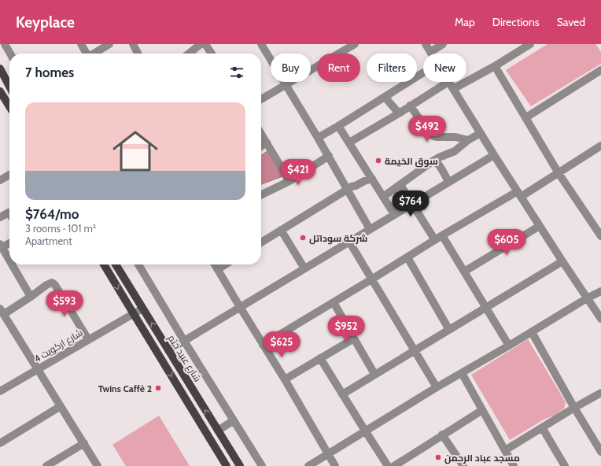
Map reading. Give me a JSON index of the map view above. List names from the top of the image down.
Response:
{
  "streets": {
    "main road": ["شارع عبيد ختم"],
    "street": ["شارع اركويت 4"]
  },
  "crossings": [
    ["شارع اركويت 4", "شارع عبيد ختم"]
  ],
  "places": [
    "سوق الخيمة",
    "شركة سوداتل",
    "Twins Caffè 2",
    "مسجد عباد الرحمن"
  ],
  "page": {
    "header": "Keyplace",
    "nav": ["Map", "Directions", "Saved"],
    "chip": [
      "Buy",
      "Rent",
      "Filters",
      "New"
    ],
    "heading": "7 homes",
    "list": [
      {
        "name": "$764/mo",
        "note": "3 rooms · 101 m² · Apartment"
      }
    ],
    "price": [
      "$492",
      "$421",
      "$764",
      "$605",
      "$593",
      "$952",
      "$625"
    ]
  }
}
